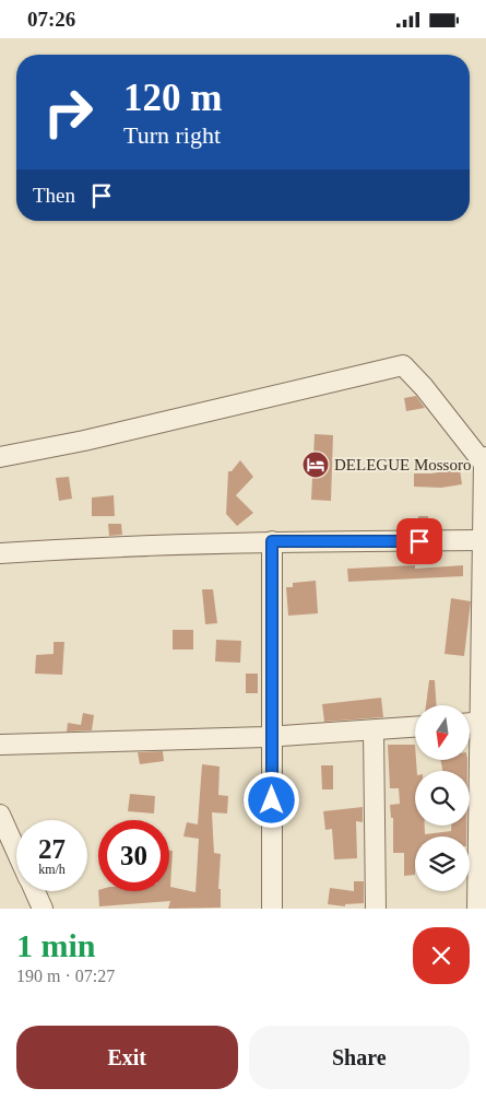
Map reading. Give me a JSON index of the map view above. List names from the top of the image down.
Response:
{
  "places": {
    "hotel": ["DELEGUE Mossoro"]
  },
  "north": "bottom",
  "page": {
    "status": "07:26",
    "turn": ["120 m", "Turn right"],
    "then": "Then",
    "speed": "27 km/h",
    "limit": "30",
    "heading": ["1 min", "190 m · 07:27"],
    "buttons": ["Exit", "Share"]
  }
}
